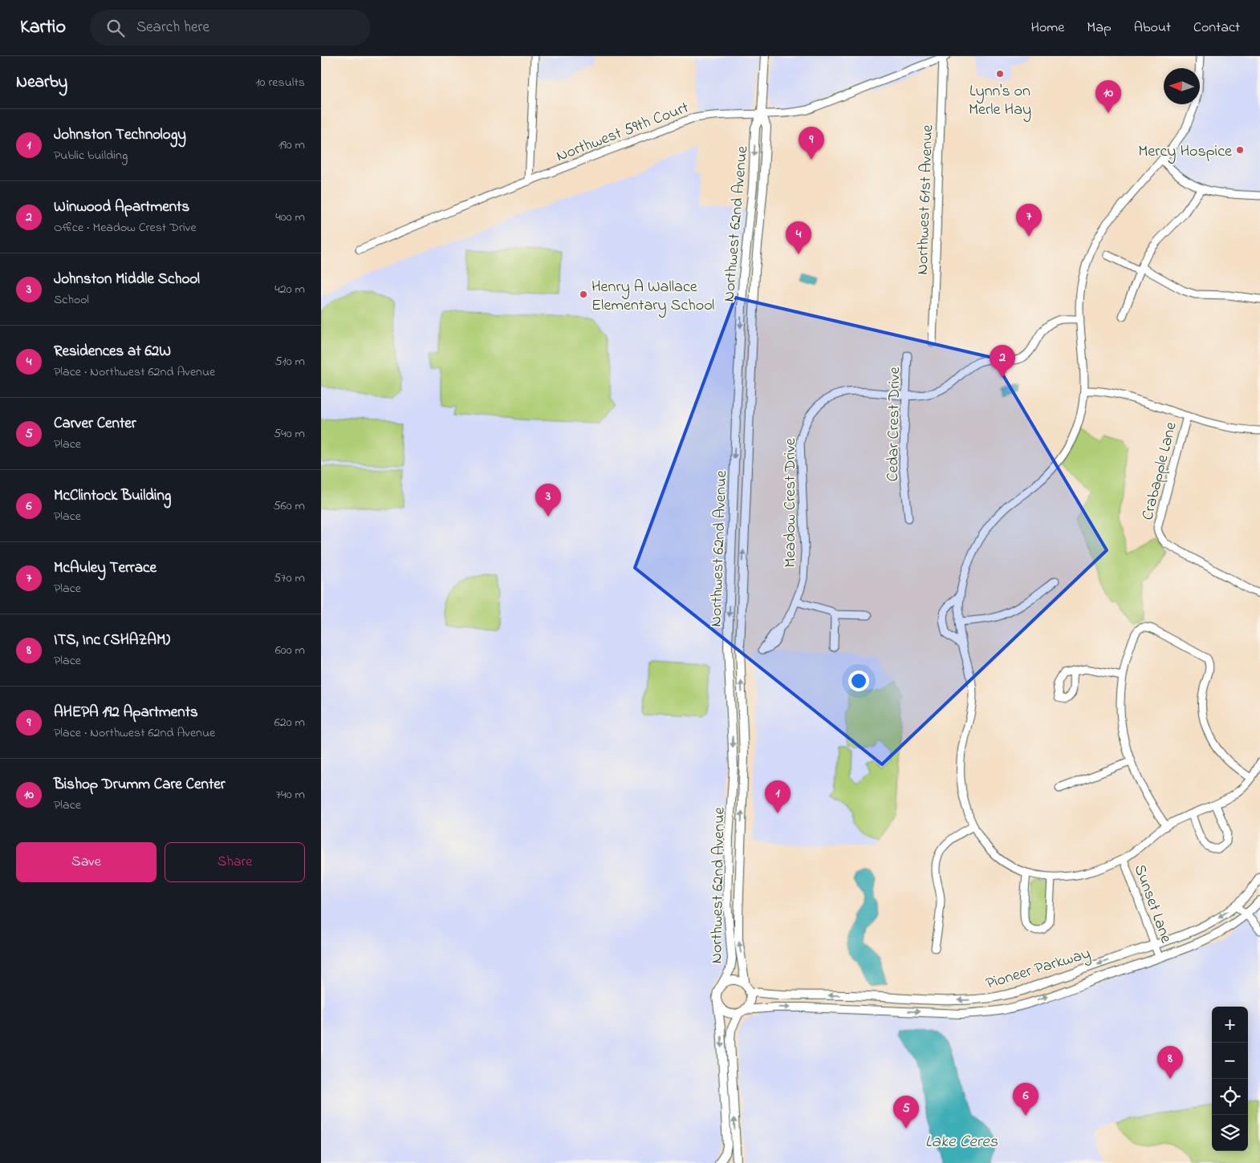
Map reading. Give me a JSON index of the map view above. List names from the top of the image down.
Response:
{
  "streets": {
    "street": [
      "Northwest 59th Court",
      "Northwest 61st Avenue",
      "Northwest 62nd Avenue",
      "Cedar Crest Drive",
      "Crabapple Lane",
      "Meadow Crest Drive",
      "Sunset Lane",
      "Pioneer Parkway"
    ]
  },
  "crossings": [
    ["Northwest 59th Court", "Northwest 61st Avenue"],
    ["Northwest 59th Court", "Northwest 62nd Avenue"],
    ["Northwest 62nd Avenue", "Pioneer Parkway"],
    ["Cedar Crest Drive", "Meadow Crest Drive"],
    ["Sunset Lane", "Pioneer Parkway"]
  ],
  "water": ["Lake Ceres"],
  "places": ["Lynn's on Merle Hay", "Mercy Hospice", "Henry A Wallace Elementary School"],
  "north": "left",
  "page": {
    "header": "Kartio",
    "search": "Search here",
    "nav": [
      "Home",
      "Map",
      "About",
      "Contact"
    ],
    "heading": ["Nearby", "10 results"],
    "pins": [
      "10",
      "9",
      "7",
      "4",
      "2",
      "3",
      "1",
      "8",
      "6",
      "5"
    ],
    "list": [
      {
        "mark": "1",
        "name": "Johnston Technology",
        "note": "Public building",
        "value": "190 m"
      },
      {
        "mark": "2",
        "name": "Winwood Apartments",
        "note": "Office · Meadow Crest Drive",
        "value": "400 m"
      },
      {
        "mark": "3",
        "name": "Johnston Middle School",
        "note": "School",
        "value": "420 m"
      },
      {
        "mark": "4",
        "name": "Residences at 62W",
        "note": "Place · Northwest 62nd Avenue",
        "value": "510 m"
      },
      {
        "mark": "5",
        "name": "Carver Center",
        "note": "Place",
        "value": "540 m"
      },
      {
        "mark": "6",
        "name": "McClintock Building",
        "note": "Place",
        "value": "560 m"
      },
      {
        "mark": "7",
        "name": "McAuley Terrace",
        "note": "Place",
        "value": "570 m"
      },
      {
        "mark": "8",
        "name": "ITS, Inc (SHAZAM)",
        "note": "Place",
        "value": "600 m"
      },
      {
        "mark": "9",
        "name": "AHEPA 192 Apartments",
        "note": "Place · Northwest 62nd Avenue",
        "value": "620 m"
      },
      {
        "mark": "10",
        "name": "Bishop Drumm Care Center",
        "note": "Place",
        "value": "740 m"
      }
    ],
    "buttons": ["Save", "Share"],
    "map_buttons": ["+", "−"]
  }
}
